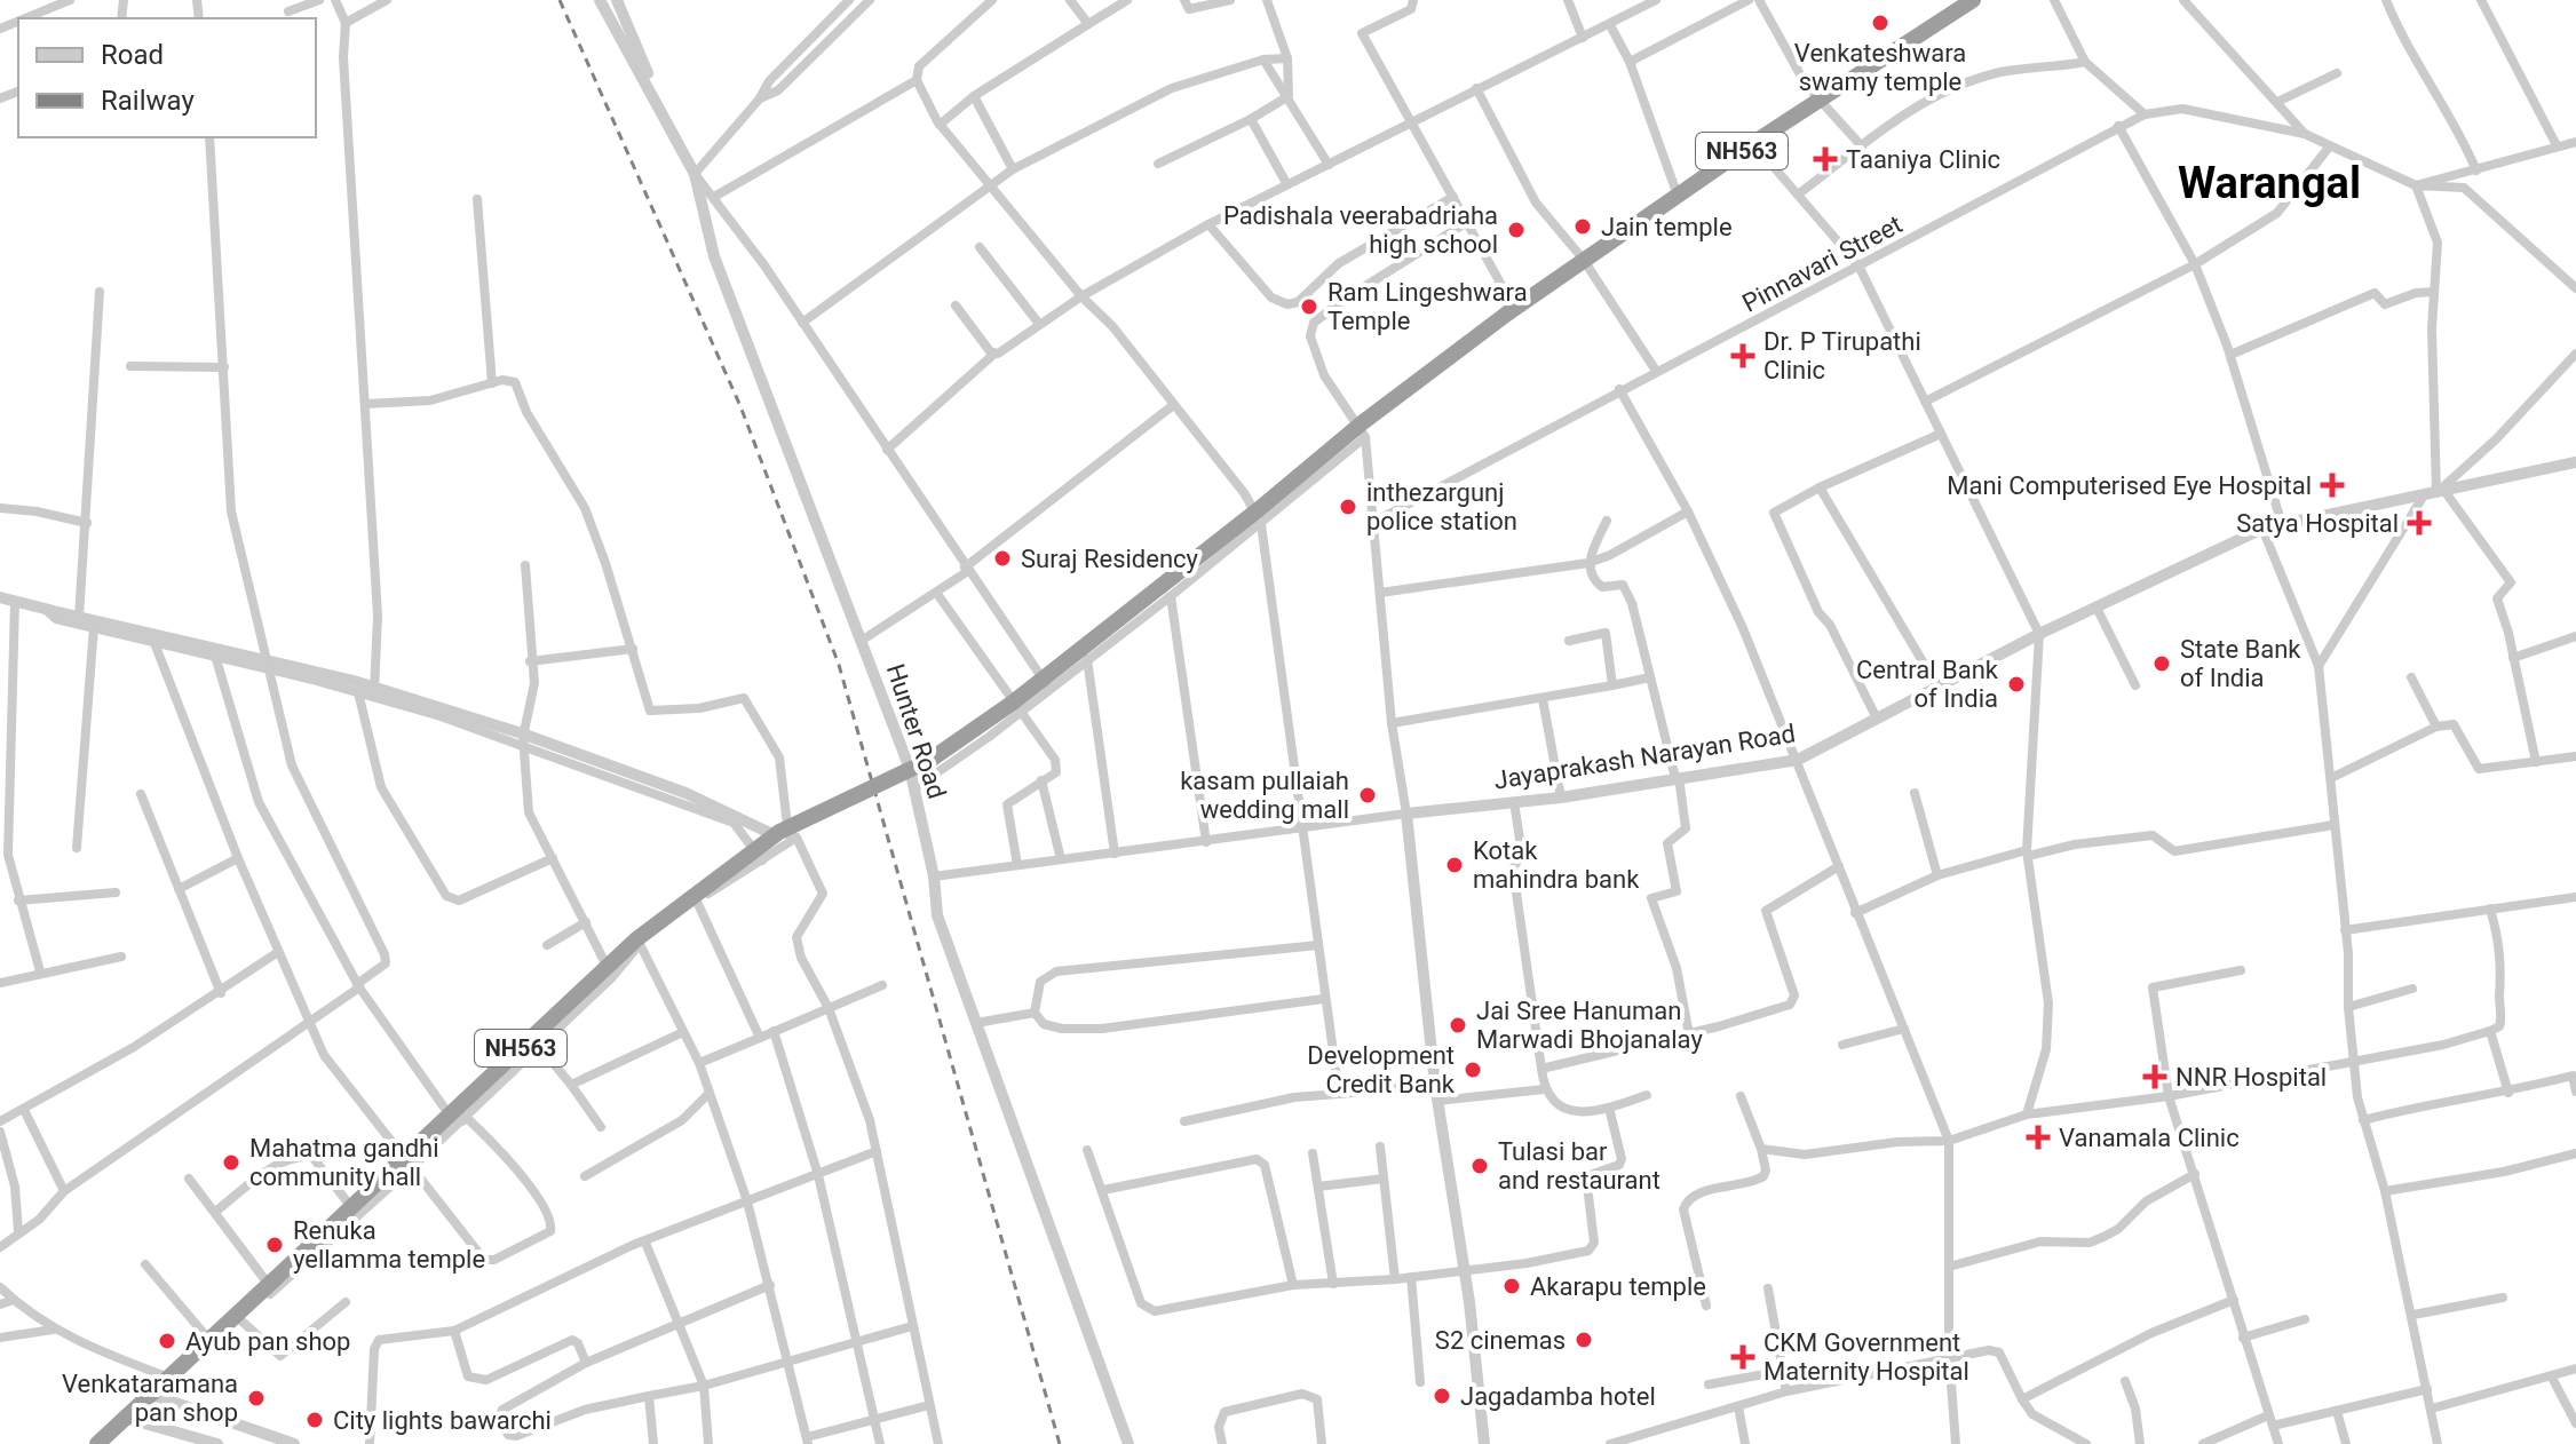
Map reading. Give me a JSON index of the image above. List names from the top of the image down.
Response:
{
  "streets": {
    "highway": ["NH563"],
    "street": ["Pinnavari Street", "Hunter Road", "Jayaprakash Narayan Road"]
  },
  "districts": ["Warangal"],
  "places": {
    "other": [
      "Venkateshwara swamy temple",
      "Jain temple",
      "Padishala veerabadriaha high school",
      "Ram Lingeshwara Temple",
      "inthezargunj police station",
      "Suraj Residency",
      "State Bank of India",
      "Central Bank of India",
      "kasam pullaiah wedding mall",
      "Kotak mahindra bank",
      "Jai Sree Hanuman Marwadi Bhojanalay",
      "Development Credit Bank",
      "Mahatma gandhi community hall",
      "Tulasi bar and restaurant",
      "Renuka yellamma temple",
      "Akarapu temple",
      "S2 cinemas",
      "Ayub pan shop",
      "Jagadamba hotel",
      "Venkataramana pan shop",
      "City lights bawarchi"
    ],
    "health": [
      "Taaniya Clinic",
      "Dr. P Tirupathi Clinic",
      "Mani Computerised Eye Hospital",
      "Satya Hospital",
      "NNR Hospital",
      "Vanamala Clinic",
      "CKM Government Maternity Hospital"
    ]
  },
  "legend": ["Road", "Railway"]
}
